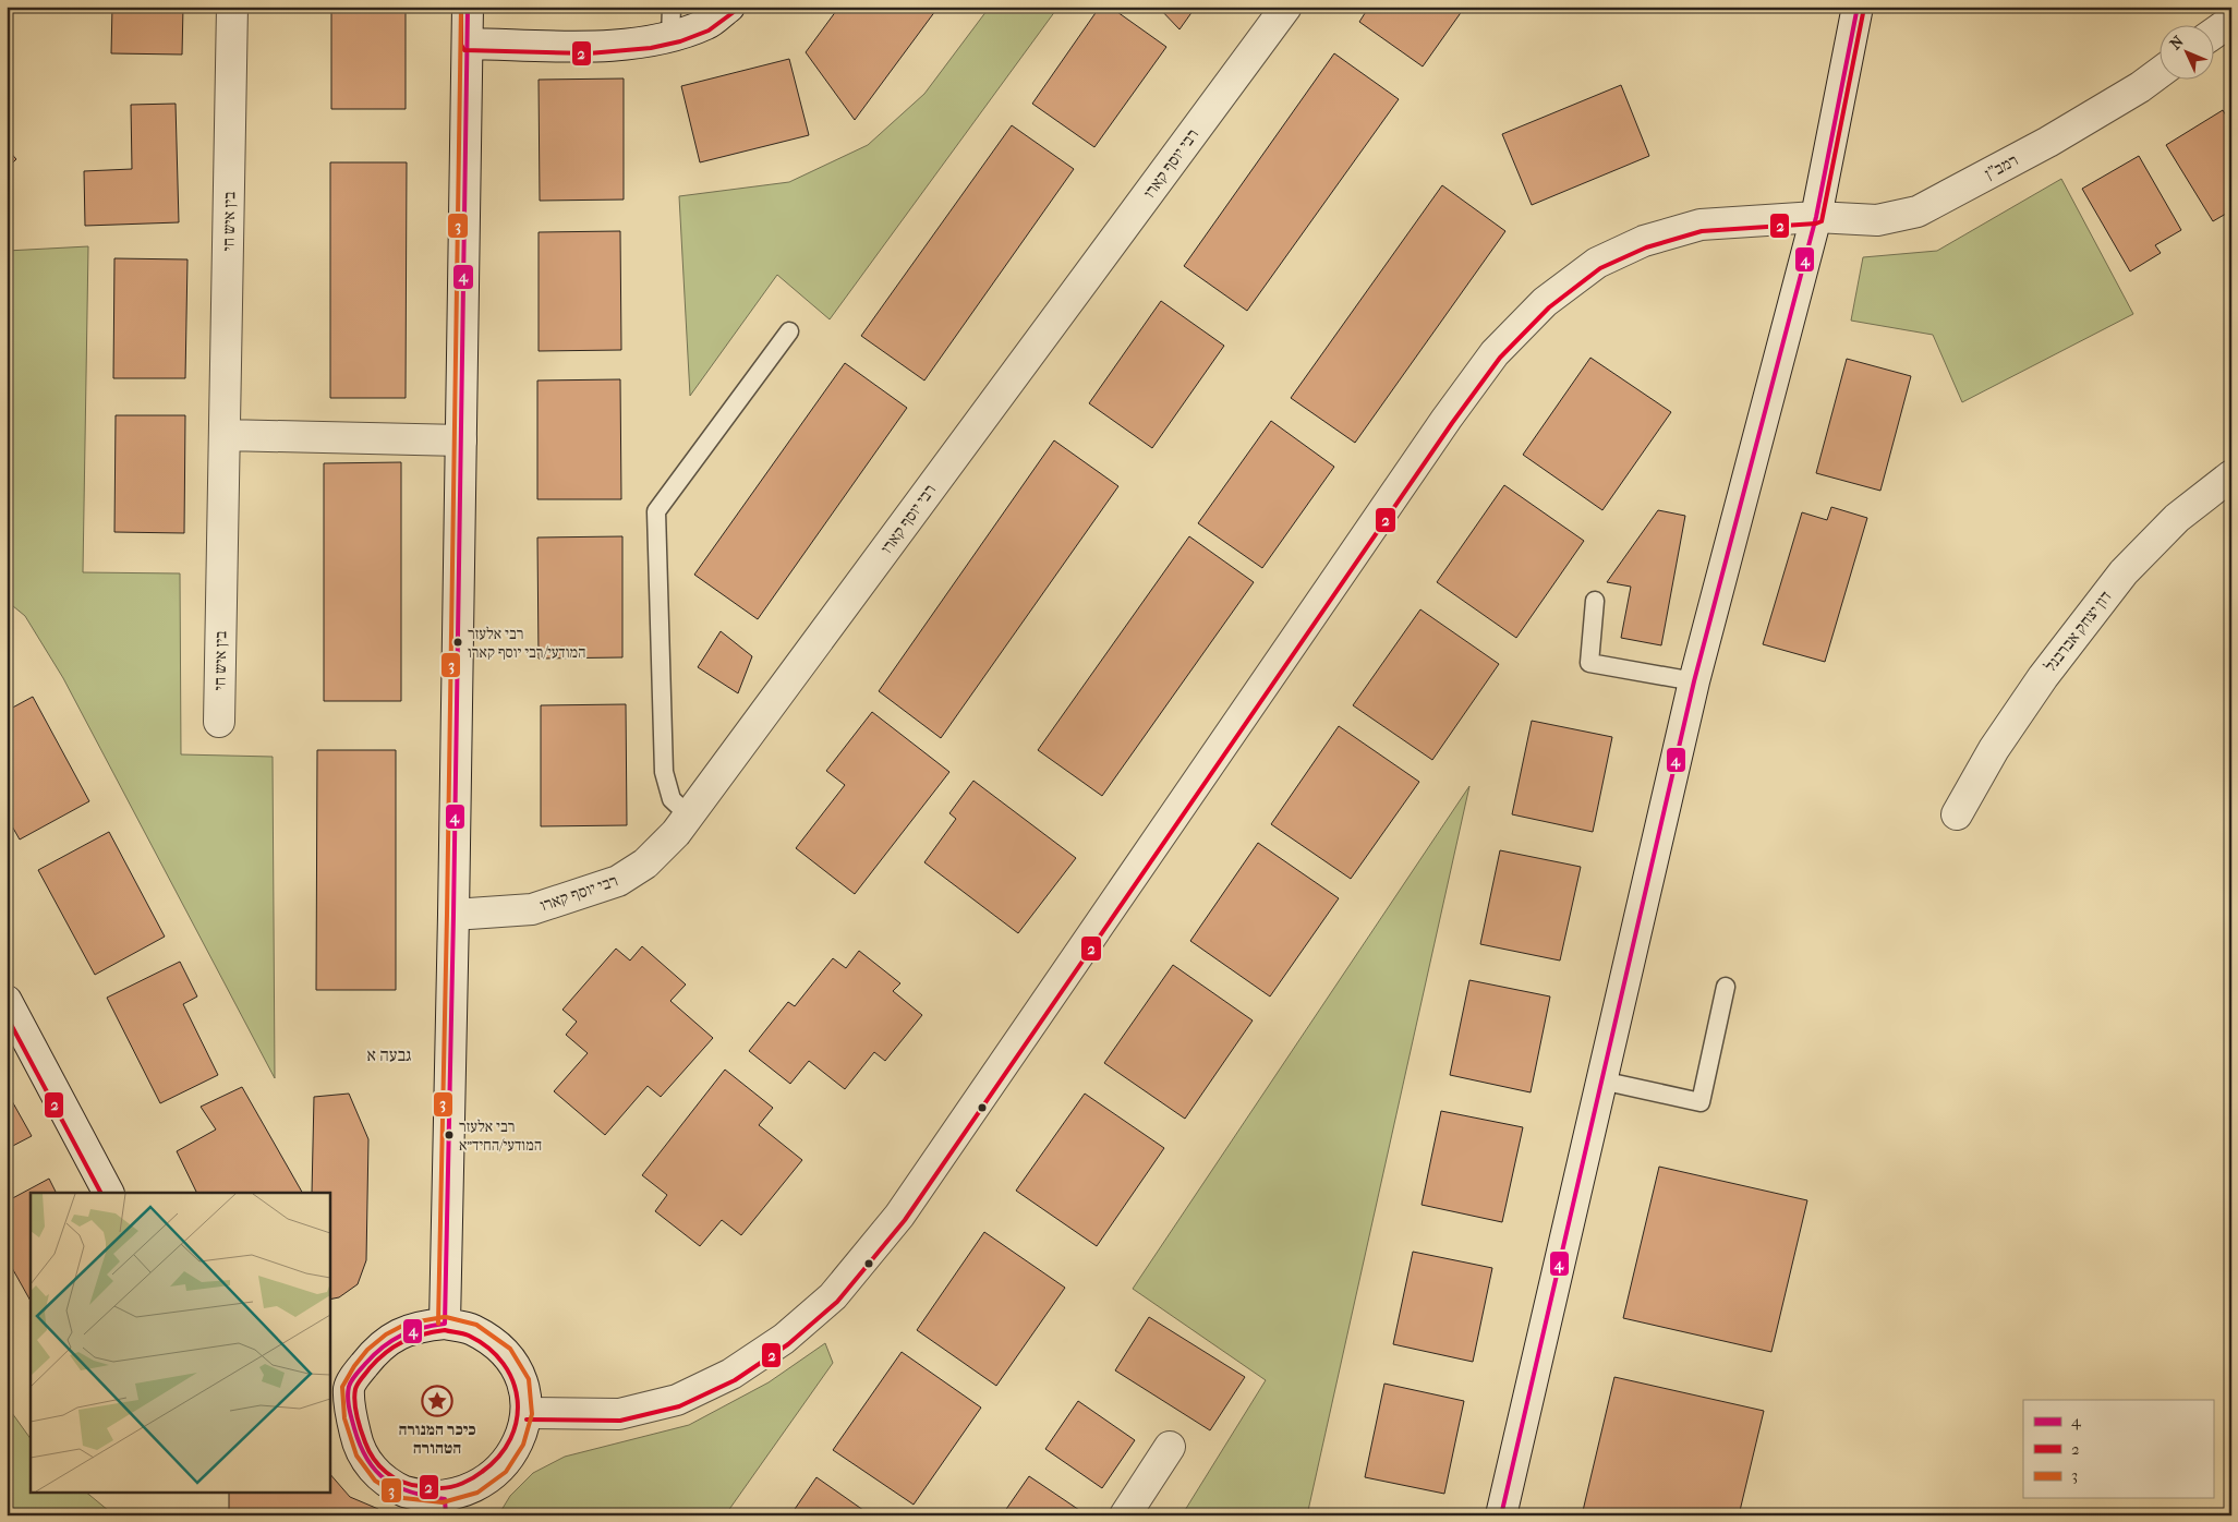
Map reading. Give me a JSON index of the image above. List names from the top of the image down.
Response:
{
  "streets": {
    "street": [
      "רבי יוסף קארו",
      "רמב\"ן",
      "בין איש חי",
      "דון יצחק אברבנל"
    ]
  },
  "districts": ["גבעה א"],
  "places": {
    "other": ["רבי אלעזר המודעי/רבי יוסף קארו", "רבי אלעזר המודעי/החיד״א"],
    "place": ["כיכר המנורה הטהורה"]
  },
  "lines": ["transit line 4", "transit line 2", "transit line 3"],
  "legend": ["4", "2", "3"],
  "north": "top left"
}
